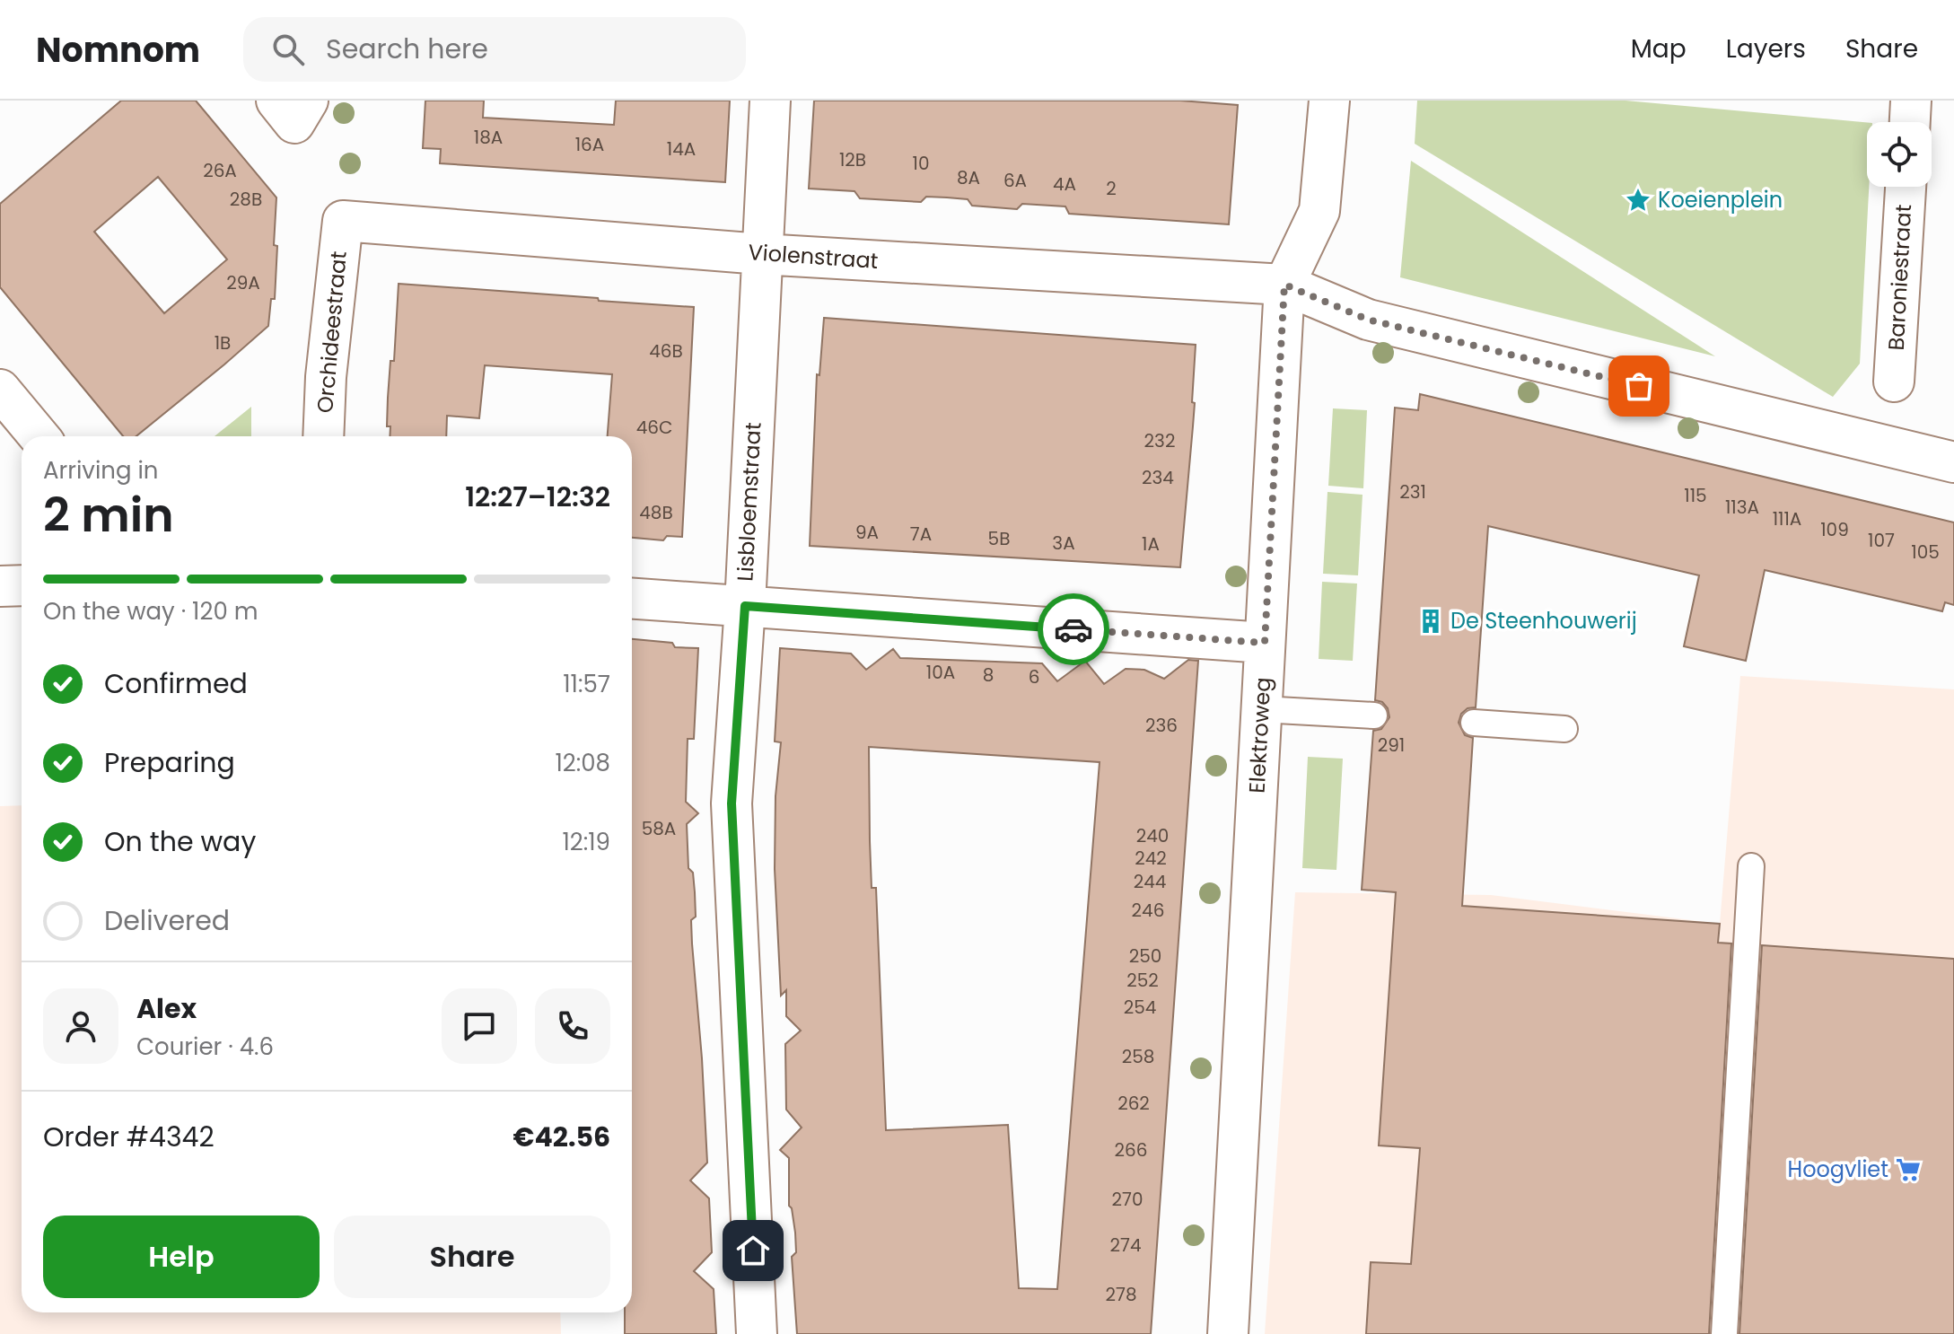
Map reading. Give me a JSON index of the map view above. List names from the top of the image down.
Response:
{
  "streets": {
    "street": [
      "Violenstraat",
      "Baroniestraat",
      "Orchideestraat",
      "Lisbloemstraat",
      "Elektroweg"
    ]
  },
  "crossings": [
    ["Violenstraat", "Orchideestraat"],
    ["Violenstraat", "Lisbloemstraat"],
    ["Violenstraat", "Elektroweg"]
  ],
  "places": {
    "place": ["Koeienplein"],
    "building": ["De Steenhouwerij"],
    "supermarket": ["Hoogvliet"]
  },
  "house_numbers": [
    "18A",
    "16A",
    "14A",
    "12B",
    "10",
    "26A",
    "8A",
    "6A",
    "4A",
    "2",
    "28B",
    "29A",
    "1B",
    "46B",
    "46C",
    "232",
    "234",
    "231",
    "115",
    "113A",
    "48B",
    "111A",
    "109",
    "9A",
    "7A",
    "5B",
    "107",
    "3A",
    "1A",
    "105",
    "10A",
    "8",
    "6",
    "236",
    "291",
    "58A",
    "240",
    "242",
    "244",
    "246",
    "250",
    "252",
    "254",
    "258",
    "262",
    "266",
    "270",
    "274",
    "278"
  ],
  "page": {
    "header": "Nomnom",
    "search": "Search here",
    "nav": ["Map", "Layers", "Share"],
    "heading": ["2 min", "Arriving in", "12:27–12:32"],
    "panel": [
      "Alex",
      "Courier · 4.6",
      "Order #4342",
      "€42.56"
    ],
    "bar": "On the way · 120 m",
    "list": [
      ["Confirmed", "11:57"],
      ["Preparing", "12:08"],
      ["On the way", "12:19"],
      "Delivered"
    ],
    "buttons": ["Help", "Share"]
  }
}
